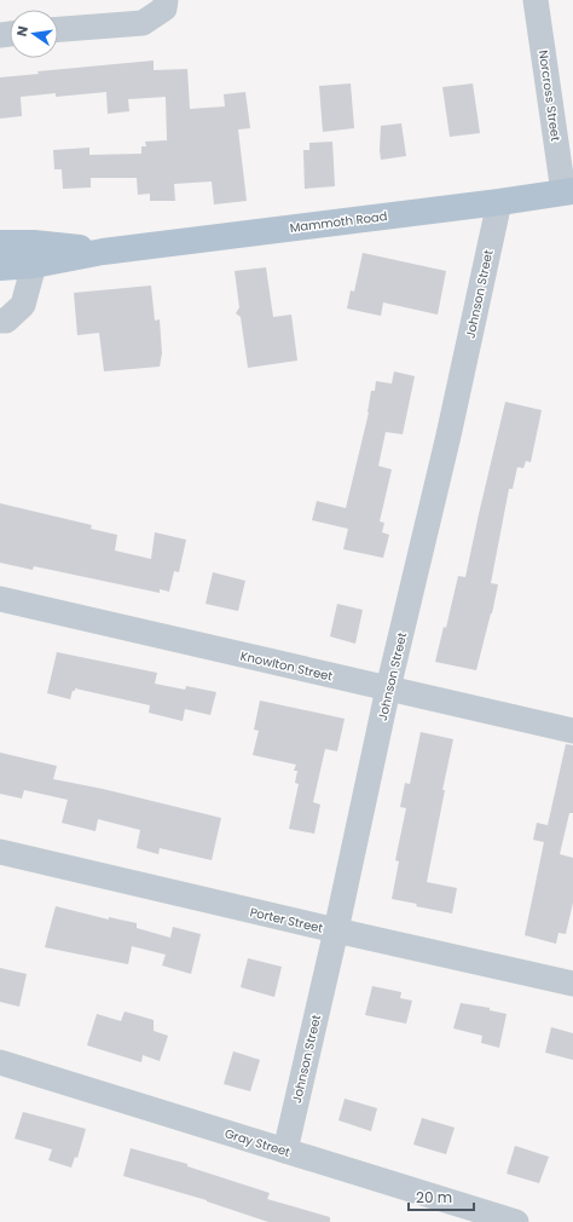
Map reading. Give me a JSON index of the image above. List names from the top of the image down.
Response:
{
  "streets": {
    "main road": ["Mammoth Road"],
    "street": [
      "Norcross Street",
      "Johnson Street",
      "Knowlton Street",
      "Porter Street",
      "Gray Street"
    ]
  },
  "crossings": [
    ["Norcross Street", "Mammoth Road"],
    ["Mammoth Road", "Johnson Street"],
    ["Johnson Street", "Knowlton Street"],
    ["Johnson Street", "Porter Street"],
    ["Johnson Street", "Gray Street"]
  ],
  "scale_bar": "20 m",
  "north": "left"
}
